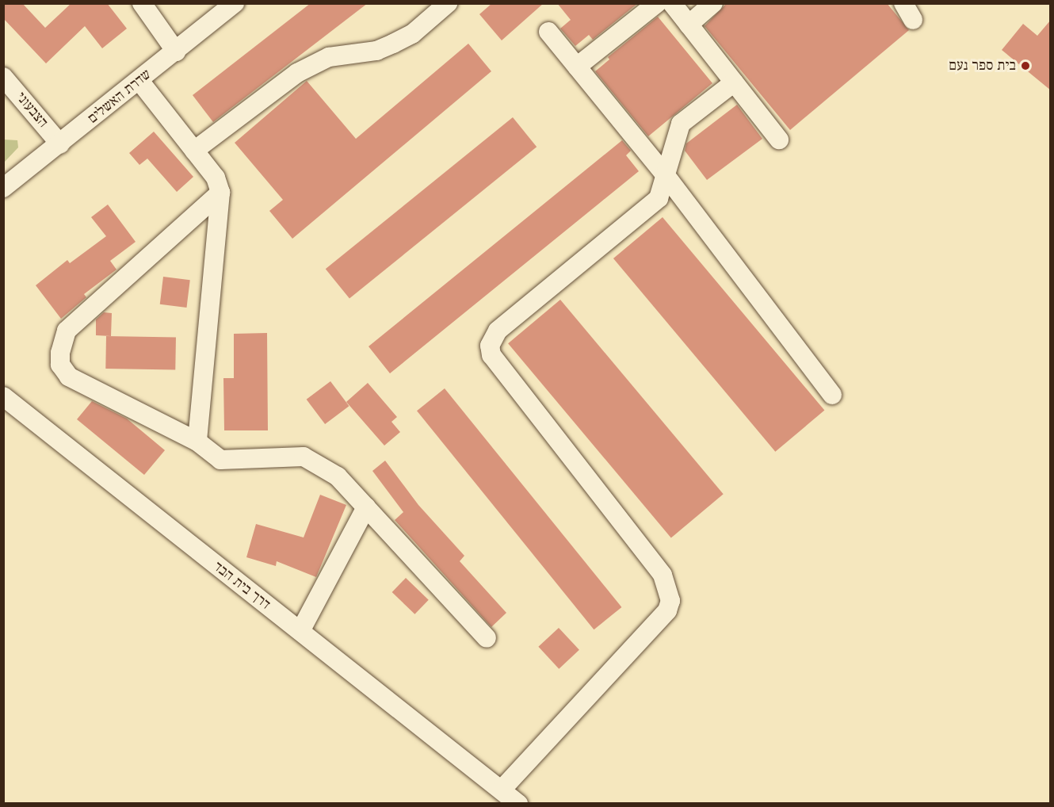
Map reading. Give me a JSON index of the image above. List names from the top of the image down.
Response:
{
  "streets": {
    "street": ["שדרת האשלים", "הצבעוני", "דרך בית הבד"]
  },
  "crossings": [
    ["שדרת האשלים", "הצבעוני"]
  ],
  "places": ["בית ספר נעם"]
}
